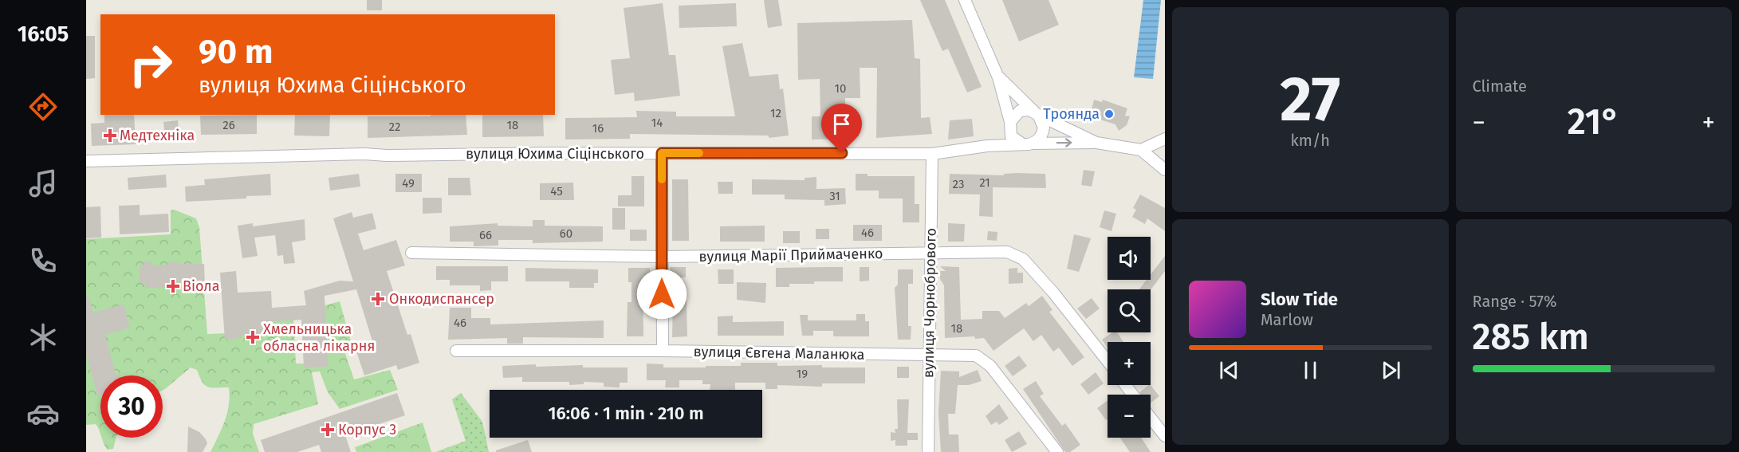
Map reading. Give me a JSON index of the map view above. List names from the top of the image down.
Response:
{
  "streets": {
    "street": [
      "вулиця Юхима Сіцінського",
      "вулиця Марії Приймаченко",
      "вулиця Чорнобрового",
      "вулиця Євгена Маланюка"
    ]
  },
  "crossings": [
    ["вулиця Юхима Сіцінського", "вулиця Чорнобрового"],
    ["вулиця Марії Приймаченко", "вулиця Чорнобрового"],
    ["вулиця Чорнобрового", "вулиця Євгена Маланюка"]
  ],
  "places": {
    "other": ["Троянда"],
    "health": [
      "Медтехніка",
      "Віола",
      "Онкодиспансер",
      "Хмельницька обласна лікарня",
      "Корпус 3"
    ]
  },
  "house_numbers": [
    "10",
    "12",
    "14",
    "26",
    "18",
    "22",
    "16",
    "21",
    "49",
    "23",
    "45",
    "31",
    "46",
    "60",
    "66",
    "46",
    "18",
    "19"
  ],
  "page": {
    "tabs": "16:05",
    "tile": [
      ["27", "km/h"],
      "Climate",
      ["Range · 57%", "285 km"]
    ],
    "turn": ["90 m", "вулиця Юхима Сіцінського"],
    "heat": ["−", "21°", "+"],
    "map_buttons": ["+", "−"],
    "song": ["Slow Tide", "Marlow"],
    "limit": "30",
    "trip": "16:06 · 1 min · 210 m"
  }
}
